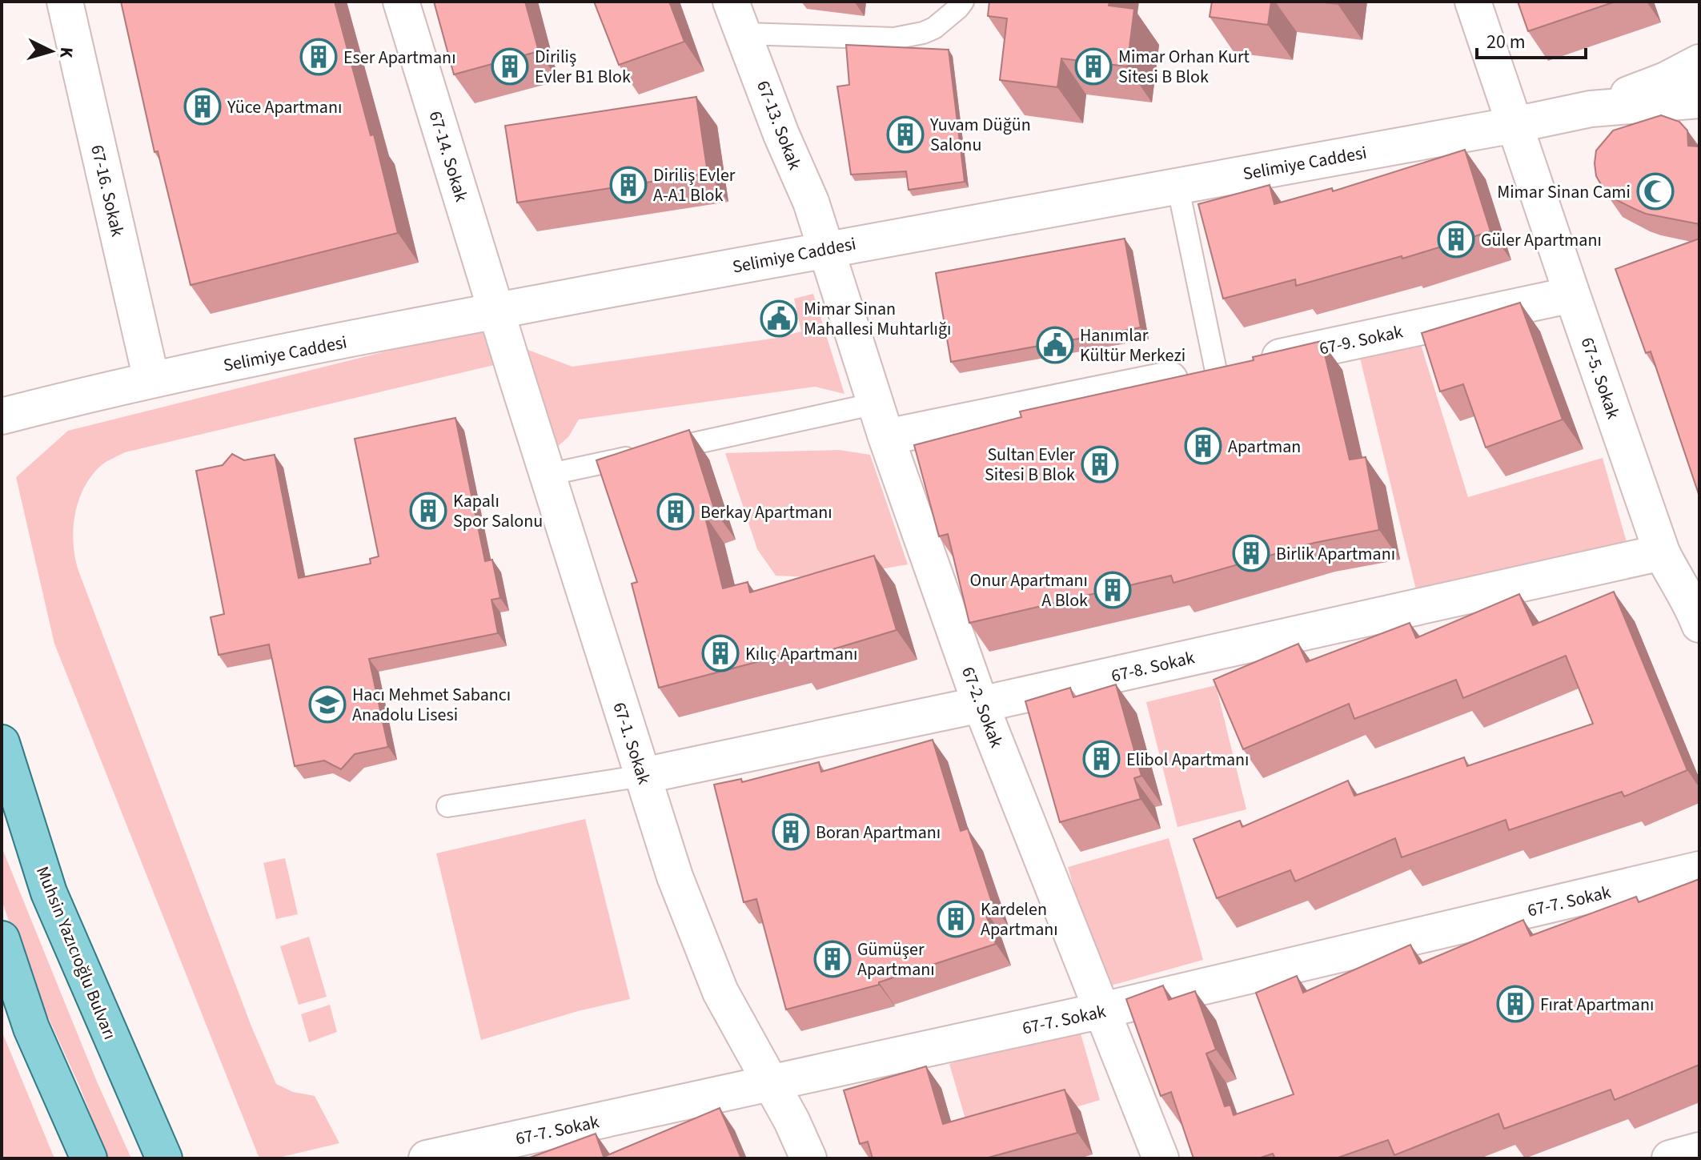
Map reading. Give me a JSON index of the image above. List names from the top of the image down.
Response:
{
  "streets": {
    "main road": ["Muhsin Yazıcıoğlu Bulvarı"],
    "street": [
      "67-13. Sokak",
      "67-14. Sokak",
      "Selimiye Caddesi",
      "67-16. Sokak",
      "67-9. Sokak",
      "67-5. Sokak",
      "67-8. Sokak",
      "67-2. Sokak",
      "67-1. Sokak",
      "67-7. Sokak"
    ]
  },
  "crossings": [
    ["67-13. Sokak", "Selimiye Caddesi"],
    ["67-13. Sokak", "67-2. Sokak"],
    ["67-14. Sokak", "Selimiye Caddesi"],
    ["67-14. Sokak", "67-1. Sokak"],
    ["Selimiye Caddesi", "67-16. Sokak"],
    ["Selimiye Caddesi", "67-5. Sokak"],
    ["Selimiye Caddesi", "67-2. Sokak"],
    ["Selimiye Caddesi", "67-1. Sokak"],
    ["67-9. Sokak", "67-5. Sokak"],
    ["67-9. Sokak", "67-2. Sokak"],
    ["67-5. Sokak", "67-8. Sokak"],
    ["67-8. Sokak", "67-2. Sokak"],
    ["67-8. Sokak", "67-1. Sokak"],
    ["67-2. Sokak", "67-7. Sokak"],
    ["67-1. Sokak", "67-7. Sokak"]
  ],
  "places": {
    "building": [
      "Eser Apartmanı",
      "Diriliş Evler B1 Blok",
      "Mimar Orhan Kurt Sitesi B Blok",
      "Yüce Apartmanı",
      "Yuvam Düğün Salonu",
      "Diriliş Evler A-A1 Blok",
      "Güler Apartmanı",
      "Apartman",
      "Sultan Evler Sitesi B Blok",
      "Kapalı Spor Salonu",
      "Berkay Apartmanı",
      "Birlik Apartmanı",
      "Onur Apartmanı A Blok",
      "Kılıç Apartmanı",
      "Elibol Apartmanı",
      "Boran Apartmanı",
      "Kardelen Apartmanı",
      "Gümüşer Apartmanı",
      "Fırat Apartmanı"
    ],
    "mosque": ["Mimar Sinan Cami"],
    "public building": ["Mimar Sinan Mahallesi Muhtarlığı", "Hanımlar Kültür Merkezi"],
    "school or university": ["Hacı Mehmet Sabancı Anadolu Lisesi"]
  },
  "scale_bar": "20 m",
  "north": "right"
}
